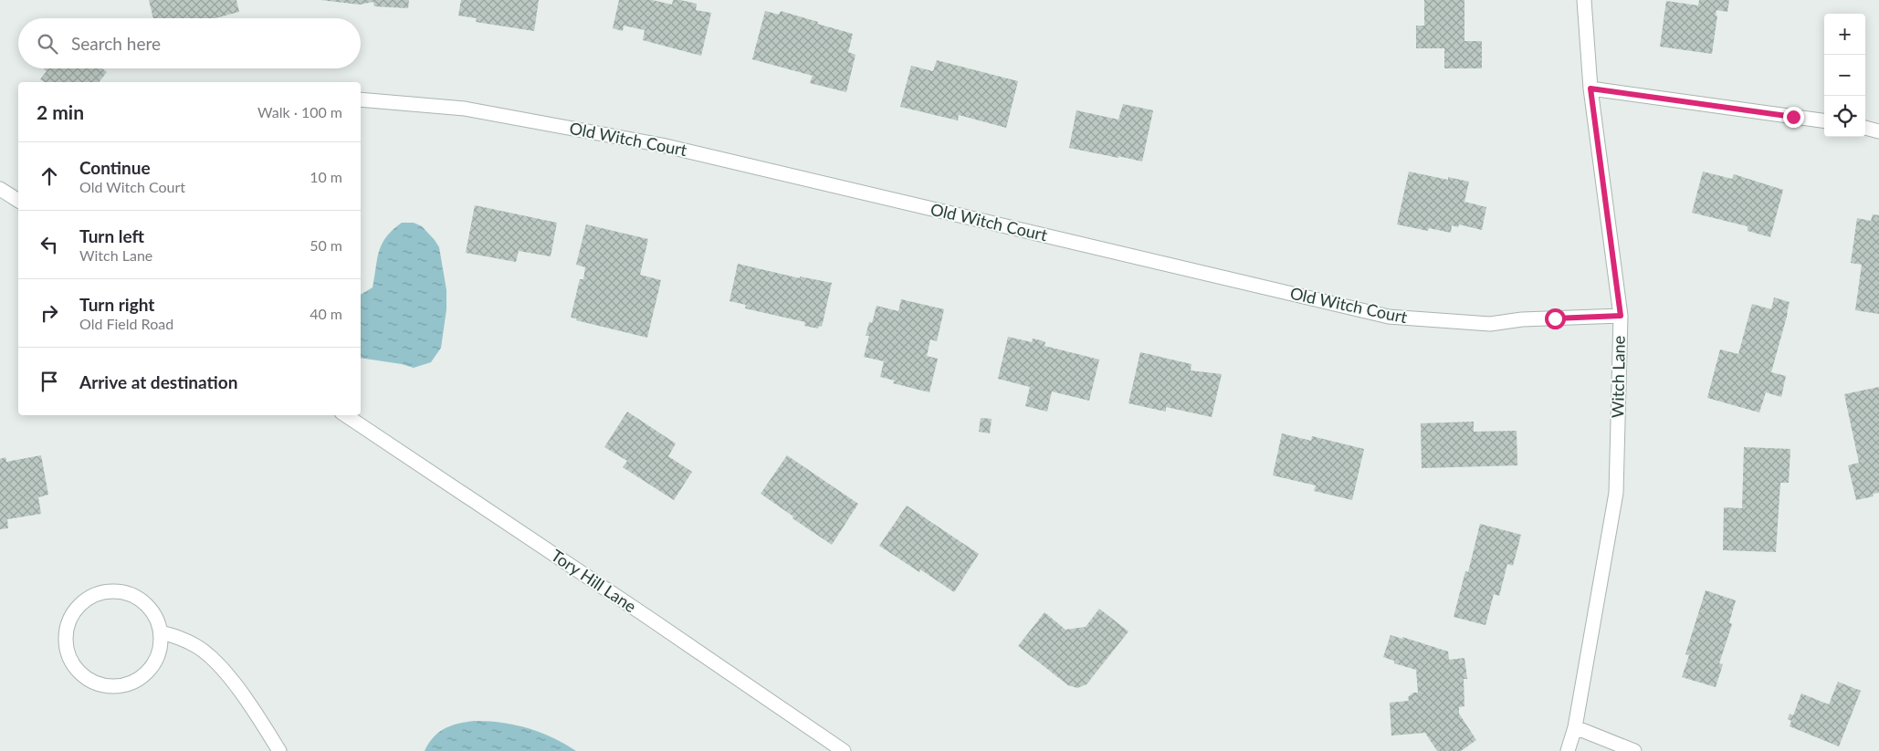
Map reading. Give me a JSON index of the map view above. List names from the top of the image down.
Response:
{
  "streets": {
    "street": ["Old Witch Court", "Witch Lane", "Tory Hill Lane"]
  },
  "crossings": [
    ["Old Witch Court", "Witch Lane"]
  ],
  "page": {
    "map_buttons": ["+", "−"],
    "search": "Search here",
    "heading": ["2 min", "Walk · 100 m"],
    "list": [
      ["Continue", "Old Witch Court", "10 m"],
      ["Turn left", "Witch Lane", "50 m"],
      ["Turn right", "Old Field Road", "40 m"],
      "Arrive at destination"
    ]
  }
}
